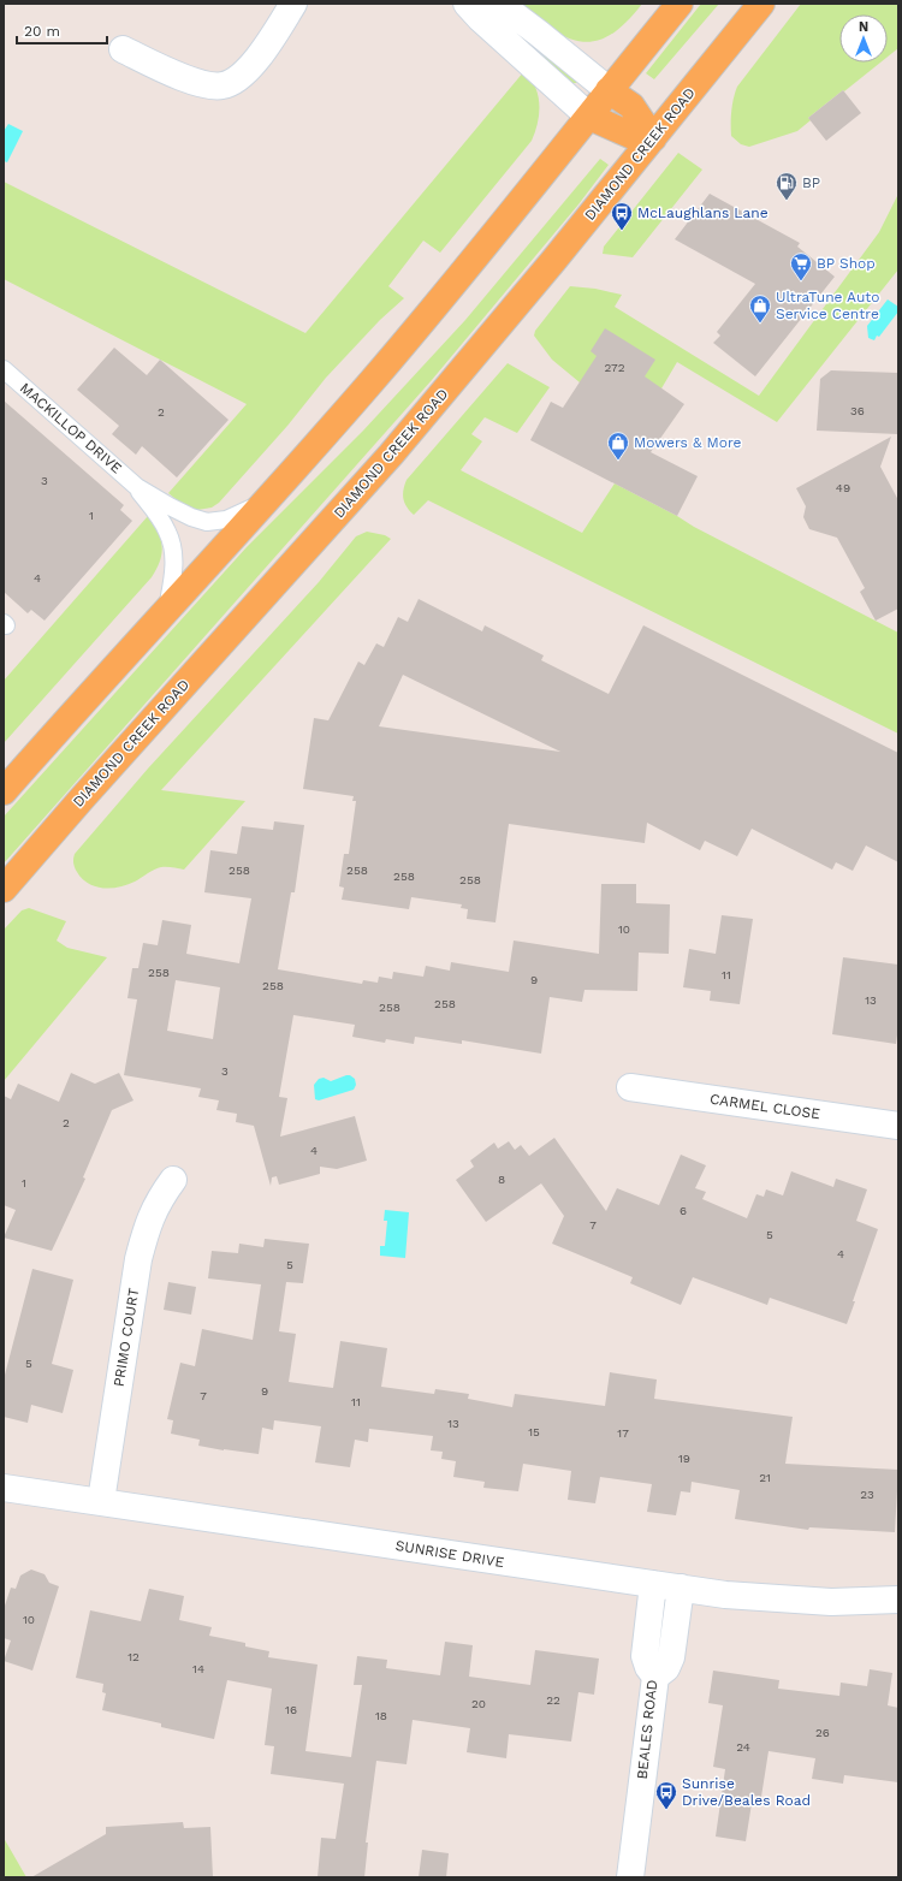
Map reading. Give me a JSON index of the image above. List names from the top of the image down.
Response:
{
  "streets": {
    "main road": ["DIAMOND CREEK ROAD"],
    "street": [
      "CARMEL CLOSE",
      "PRIMO COURT",
      "SUNRISE DRIVE",
      "BEALES ROAD"
    ],
    "lane": ["MACKILLOP DRIVE"]
  },
  "crossings": [
    ["PRIMO COURT", "SUNRISE DRIVE"],
    ["SUNRISE DRIVE", "BEALES ROAD"]
  ],
  "places": {
    "fuel station": ["BP"],
    "bus stop": ["McLaughlans Lane", "Sunrise Drive/Beales Road"],
    "supermarket": ["BP Shop"],
    "shop": ["UltraTune Auto Service Centre", "Mowers & More"]
  },
  "house_numbers": [
    "272",
    "36",
    "2",
    "3",
    "49",
    "1",
    "4",
    "258",
    "258",
    "258",
    "258",
    "10",
    "258",
    "11",
    "9",
    "258",
    "13",
    "258",
    "258",
    "3",
    "2",
    "4",
    "8",
    "1",
    "6",
    "7",
    "5",
    "4",
    "5",
    "5",
    "9",
    "7",
    "11",
    "13",
    "15",
    "17",
    "19",
    "21",
    "23",
    "10",
    "12",
    "14",
    "22",
    "20",
    "16",
    "18",
    "26",
    "24"
  ],
  "scale_bar": "20 m",
  "north": "top"
}
